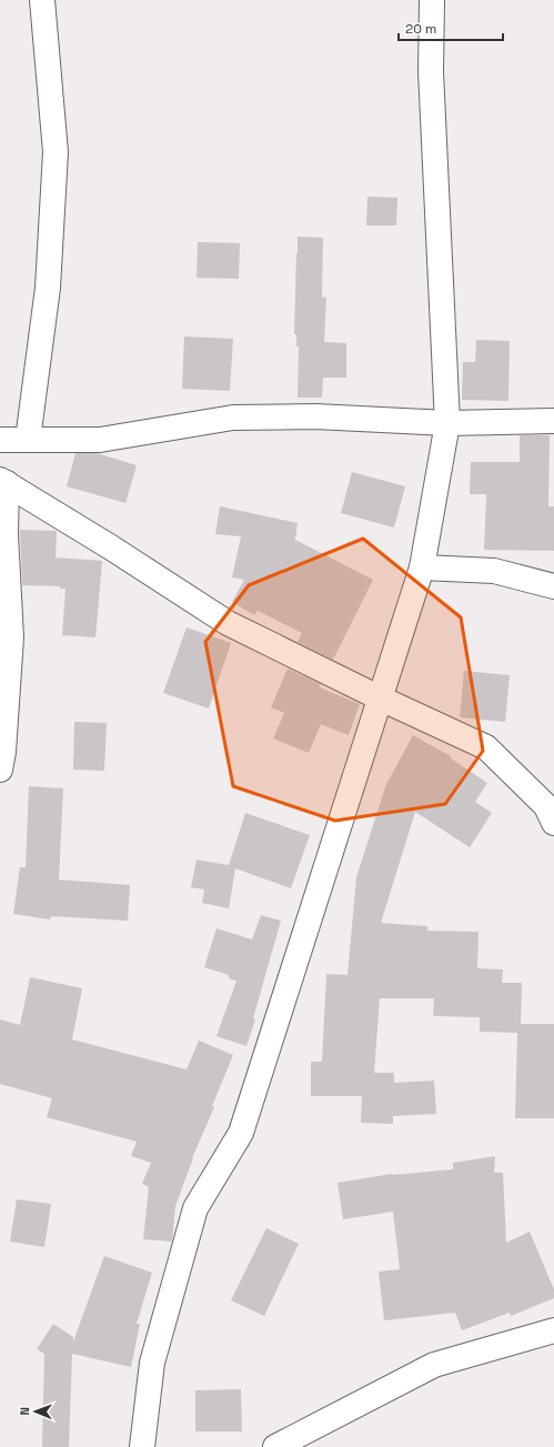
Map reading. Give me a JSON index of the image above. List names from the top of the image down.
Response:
{
  "scale_bar": "20 m",
  "north": "left"
}
